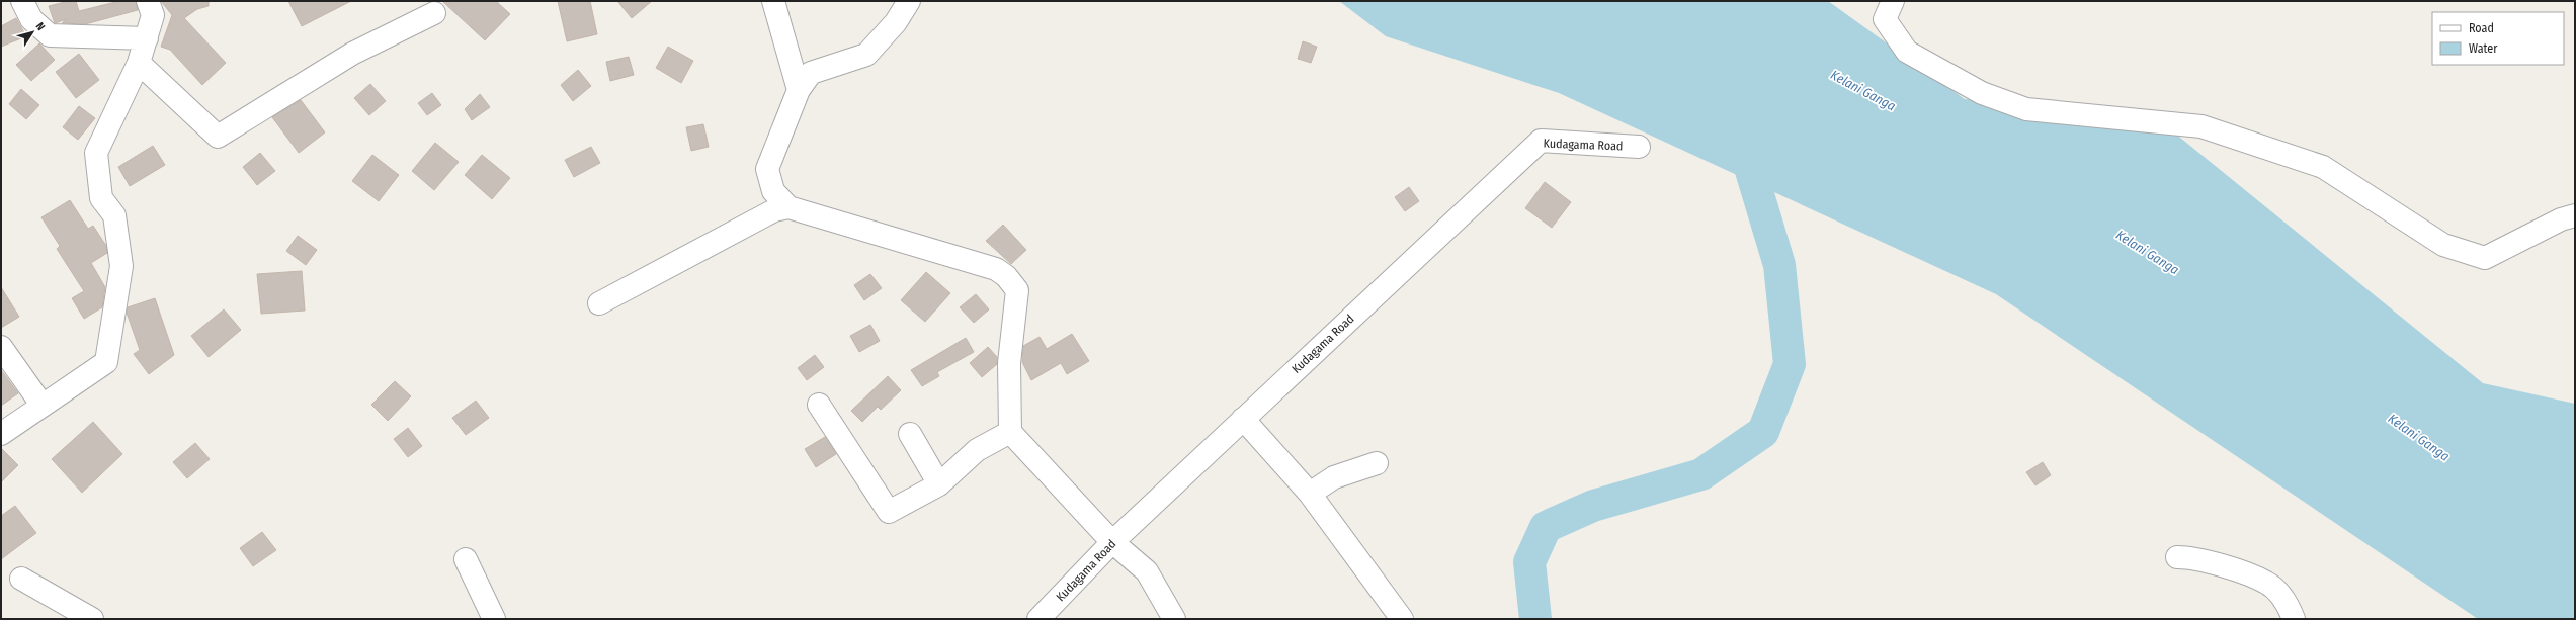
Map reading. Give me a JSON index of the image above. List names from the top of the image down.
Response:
{
  "streets": {
    "street": ["Kudagama Road"]
  },
  "water": ["Kelani Ganga"],
  "legend": ["Road", "Water"],
  "north": "top right"
}
